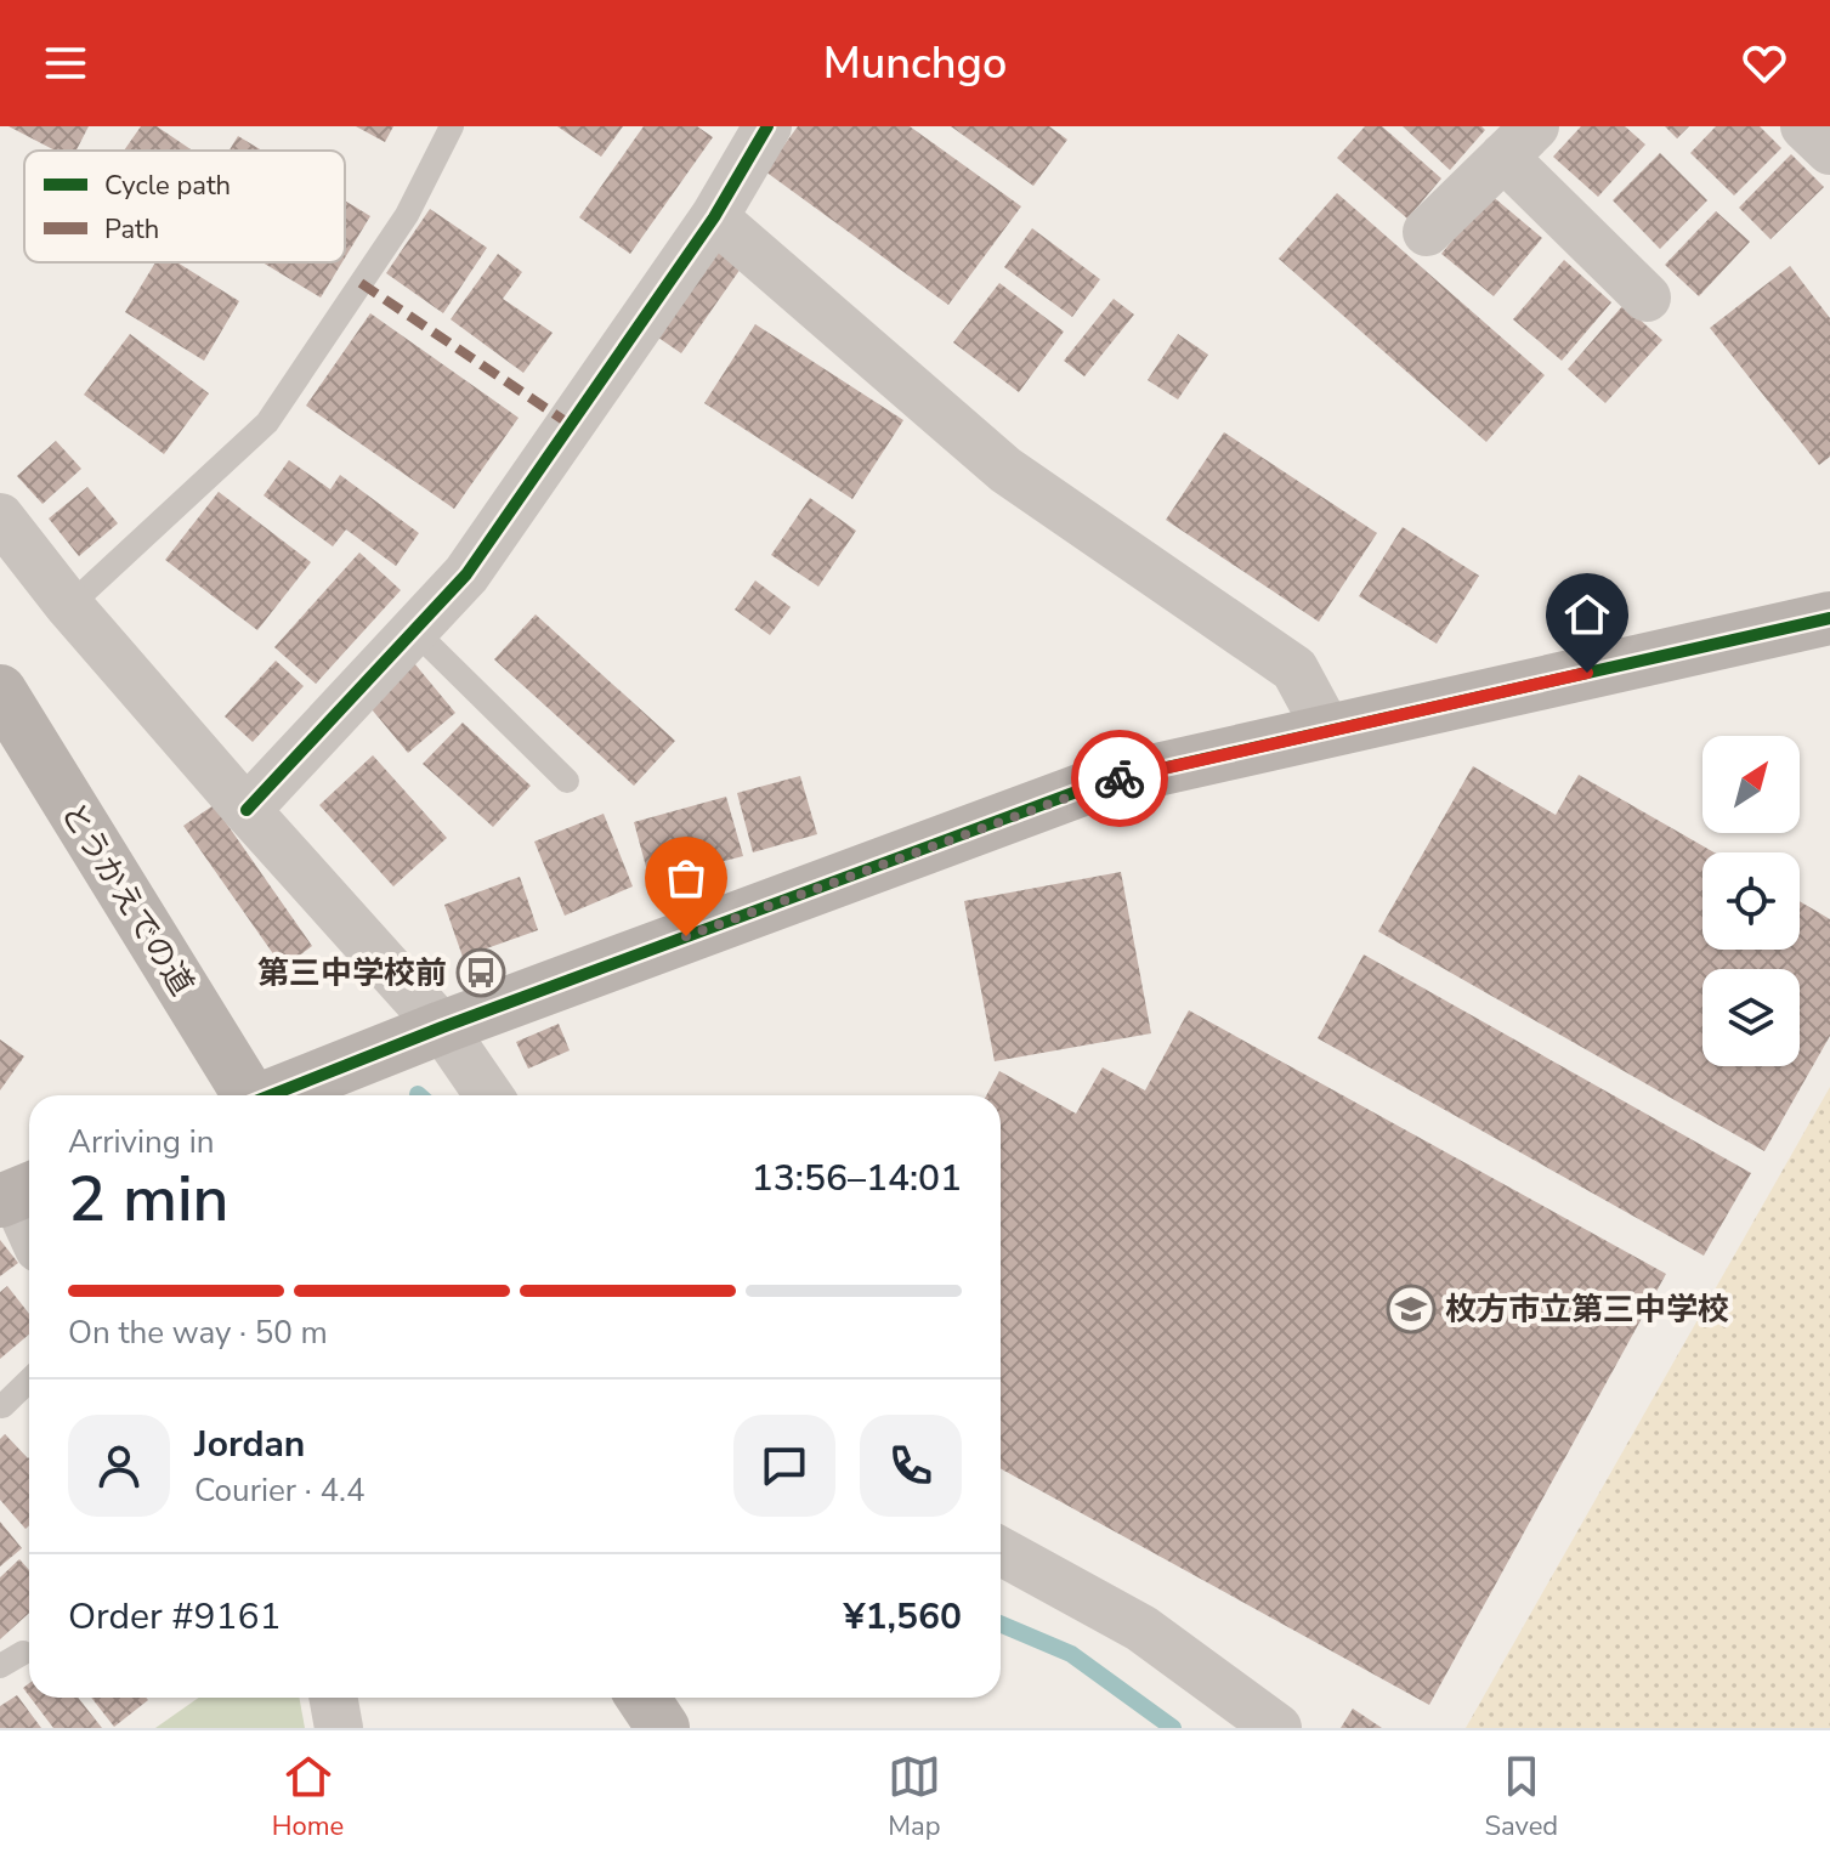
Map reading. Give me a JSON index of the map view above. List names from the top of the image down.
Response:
{
  "streets": {
    "street": ["とうかえでの道"]
  },
  "places": {
    "bus stop": ["第三中学校前"],
    "school or university": ["枚方市立第三中学校"]
  },
  "legend": ["Cycle path", "Path"],
  "north": "top right",
  "page": {
    "header": "Munchgo",
    "heading": ["2 min", "Arriving in", "13:56–14:01"],
    "panel": [
      "Jordan",
      "Courier · 4.4",
      "Order #9161",
      "¥1,560"
    ],
    "bar": "On the way · 50 m",
    "tabs": ["Home", "Map", "Saved"]
  }
}
